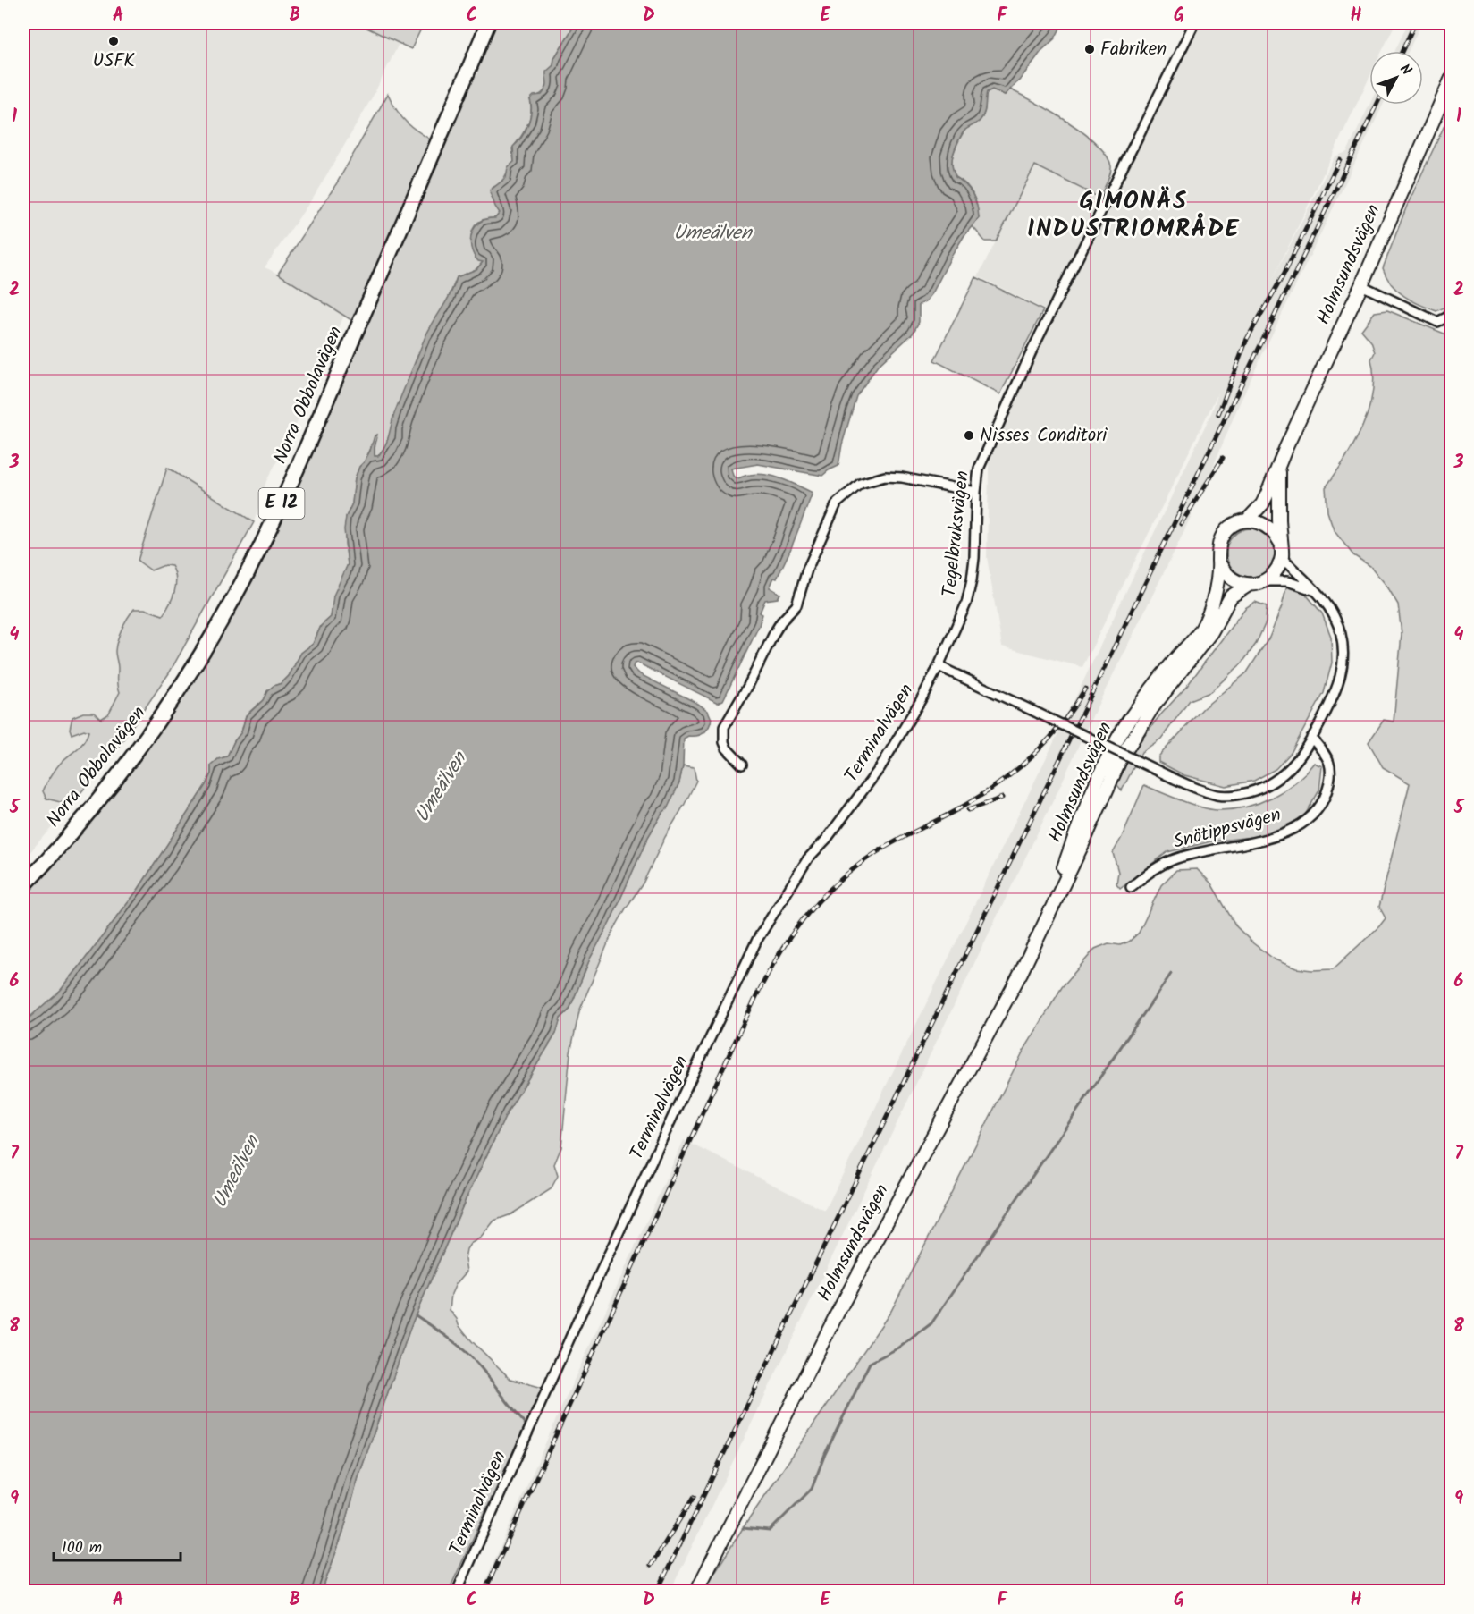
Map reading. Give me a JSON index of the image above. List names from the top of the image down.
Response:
{
  "streets": {
    "highway": ["Norra Obbolavägen", "E 12"],
    "main road": ["Holmsundsvägen"],
    "street": ["Tegelbruksvägen", "Terminalvägen", "Snötippsvägen"]
  },
  "crossings": [
    ["Tegelbruksvägen", "Terminalvägen"]
  ],
  "districts": ["GIMONÄS INDUSTRIOMRÅDE"],
  "water": ["Umeälven"],
  "places": ["USFK", "Fabriken", "Nisses Conditori"],
  "scale_bar": "100 m",
  "north": "top right",
  "grid": {
    "columns": [
      "A",
      "B",
      "C",
      "D",
      "E",
      "F",
      "G",
      "H"
    ],
    "rows": [
      "1",
      "2",
      "3",
      "4",
      "5",
      "6",
      "7",
      "8",
      "9"
    ]
  }
}
